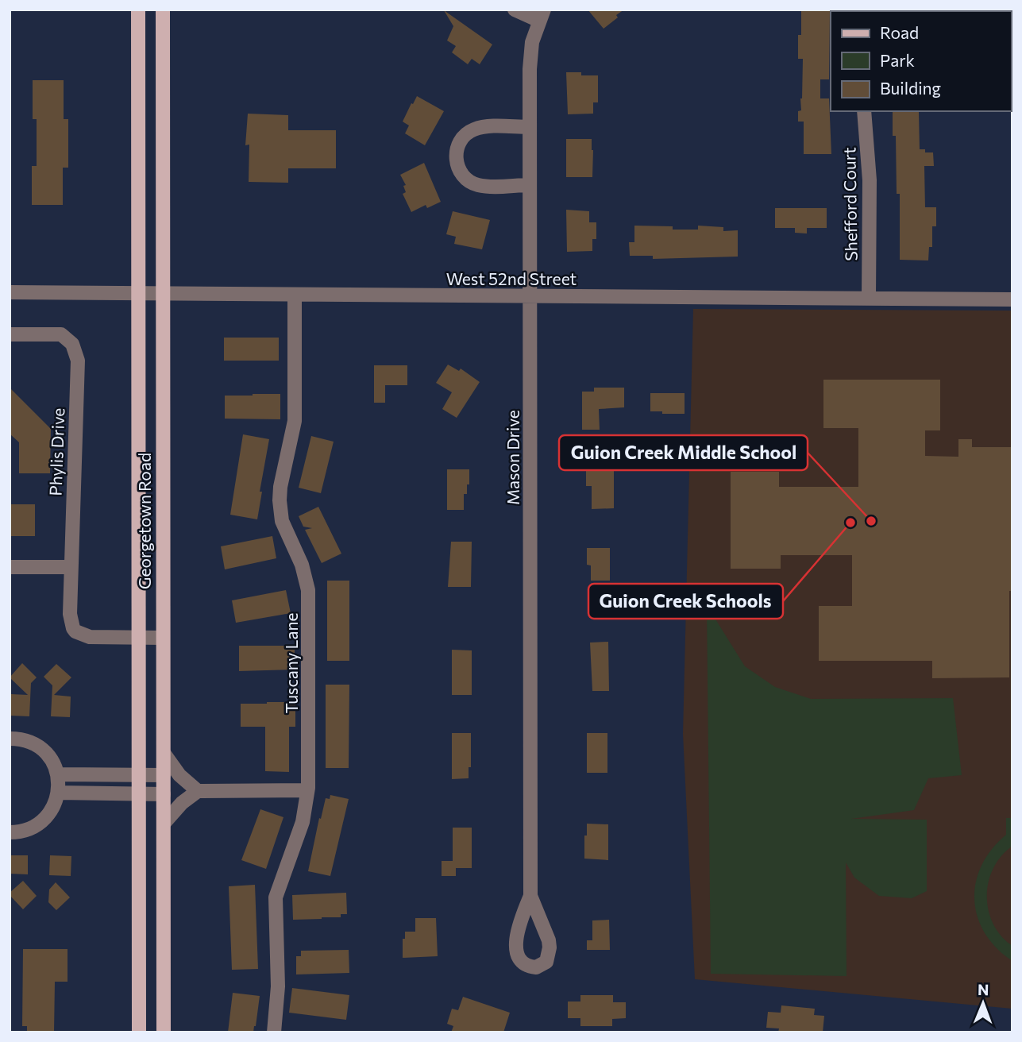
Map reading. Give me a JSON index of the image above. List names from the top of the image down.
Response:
{
  "streets": {
    "main road": ["Georgetown Road"],
    "street": [
      "Shefford Court",
      "West 52nd Street",
      "Phylis Drive",
      "Mason Drive",
      "Tuscany Lane"
    ]
  },
  "crossings": [
    ["Shefford Court", "West 52nd Street"],
    ["West 52nd Street", "Mason Drive"],
    ["West 52nd Street", "Georgetown Road"],
    ["West 52nd Street", "Tuscany Lane"],
    ["Phylis Drive", "Georgetown Road"]
  ],
  "places": ["Guion Creek Middle School", "Guion Creek Schools"],
  "legend": ["Road", "Park", "Building"],
  "north": "top"
}
